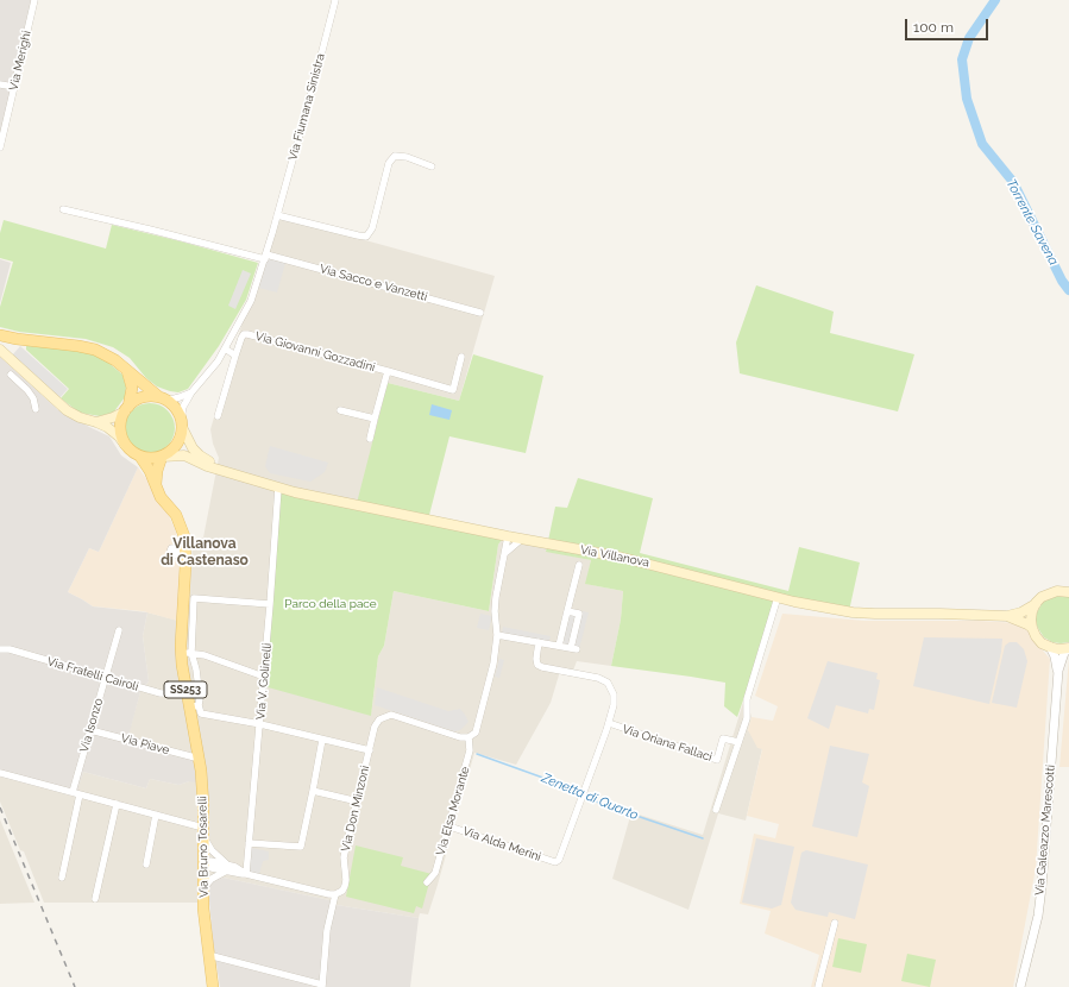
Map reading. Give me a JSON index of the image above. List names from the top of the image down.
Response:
{
  "streets": {
    "main road": ["Via Villanova", "SS253", "Via Bruno Tosarelli"],
    "street": [
      "Via Merighi",
      "Via Fiumana Sinistra",
      "Via Sacco e Vanzetti",
      "Via Giovanni Gozzadini",
      "Via Fratelli Cairoli",
      "Via V. Golinelli",
      "Via Isonzo",
      "Via Oriana Fallaci",
      "Via Piave",
      "Via Don Minzoni",
      "Via Elsa Morante",
      "Via Galeazzo Marescotti",
      "Via Alda Merini"
    ]
  },
  "crossings": [
    ["Via Fiumana Sinistra", "Via Sacco e Vanzetti"],
    ["Via Fiumana Sinistra", "Via Villanova"],
    ["Via Fiumana Sinistra", "SS253"],
    ["Via Fiumana Sinistra", "Via Bruno Tosarelli"],
    ["Via Villanova", "Via V. Golinelli"],
    ["Via Villanova", "SS253"],
    ["Via Villanova", "Via Elsa Morante"],
    ["Via Villanova", "Via Bruno Tosarelli"],
    ["Via Fratelli Cairoli", "Via Isonzo"],
    ["Via Fratelli Cairoli", "Via Bruno Tosarelli"],
    ["Via V. Golinelli", "Via Bruno Tosarelli"],
    ["SS253", "Via Bruno Tosarelli"],
    ["Via Isonzo", "Via Piave"],
    ["Via Oriana Fallaci", "Via Alda Merini"],
    ["Via Piave", "Via Bruno Tosarelli"],
    ["Via Don Minzoni", "Via Elsa Morante"],
    ["Via Elsa Morante", "Via Alda Merini"]
  ],
  "districts": ["Villanova di Castenaso"],
  "water": ["Torrente Savena", "Zenetta di Quarto"],
  "parks": ["Parco della pace"],
  "scale_bar": "100 m"
}
